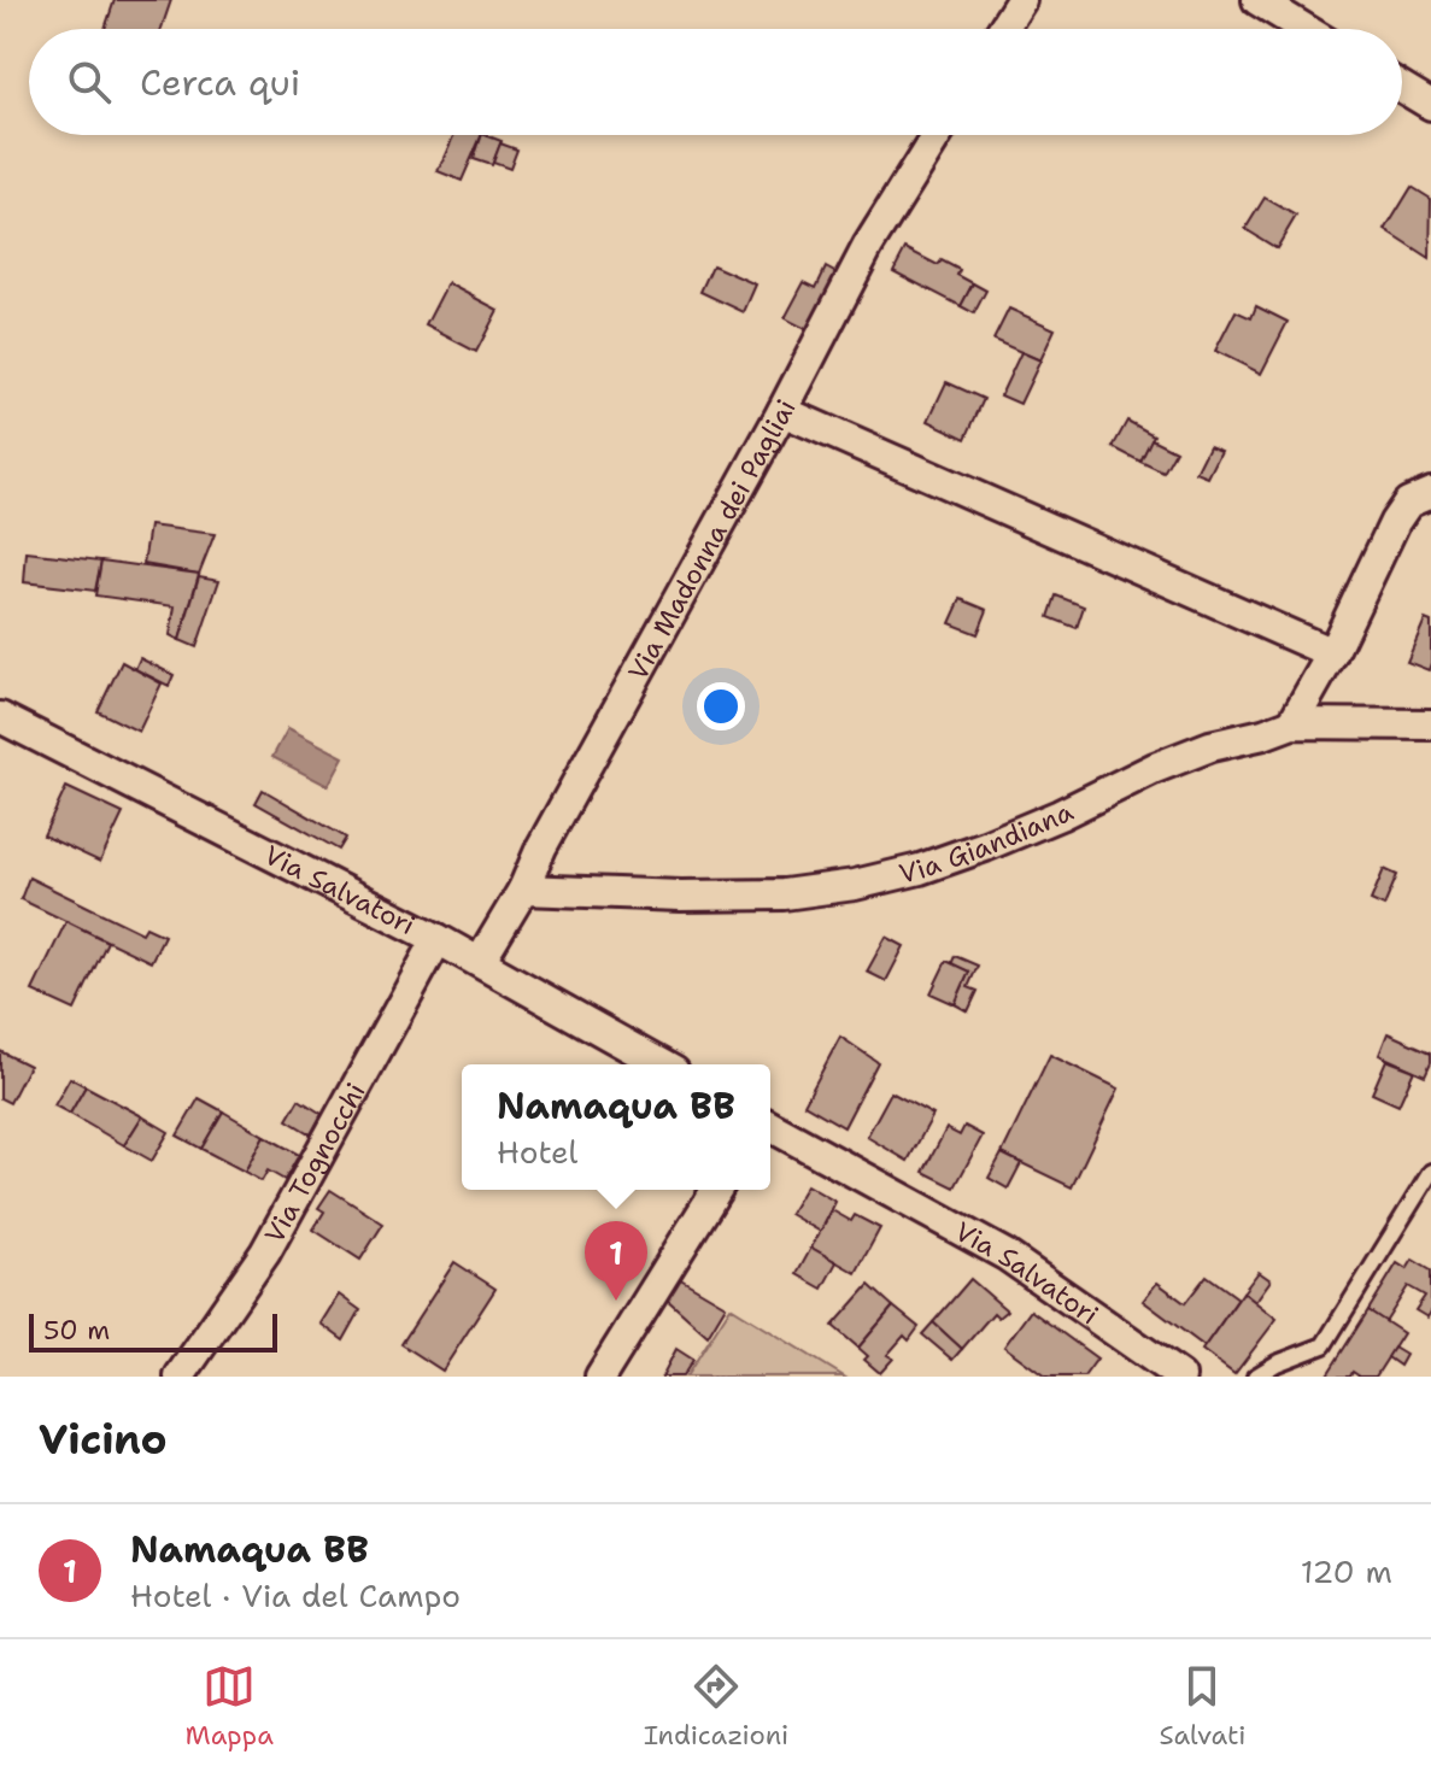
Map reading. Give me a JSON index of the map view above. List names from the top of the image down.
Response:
{
  "streets": {
    "street": [
      "Via Madonna dei Pagliai",
      "Via Giandiana",
      "Via Salvatori",
      "Via Tognocchi"
    ]
  },
  "crossings": [
    ["Via Madonna dei Pagliai", "Via Giandiana"],
    ["Via Madonna dei Pagliai", "Via Salvatori"],
    ["Via Salvatori", "Via Tognocchi"]
  ],
  "scale_bar": "50 m",
  "page": {
    "search": "Cerca qui",
    "popup": ["Namaqua BB", "Hotel"],
    "pins": "1",
    "scale": "50 m",
    "heading": "Vicino",
    "list": [
      {
        "mark": "1",
        "name": "Namaqua BB",
        "note": "Hotel · Via del Campo",
        "value": "120 m"
      }
    ],
    "nav": ["Mappa", "Indicazioni", "Salvati"]
  }
}
